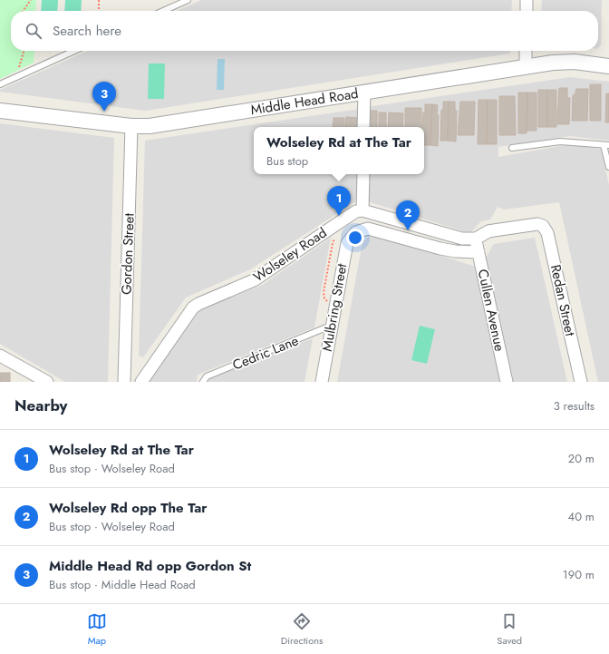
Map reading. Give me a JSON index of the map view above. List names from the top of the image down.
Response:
{
  "streets": {
    "street": [
      "Middle Head Road",
      "Gordon Street",
      "Wolseley Road",
      "Redan Street",
      "Mulbring Street",
      "Cullen Avenue"
    ],
    "lane": ["Cedric Lane"]
  },
  "crossings": [
    ["Middle Head Road", "Gordon Street"],
    ["Redan Street", "Cullen Avenue"],
    ["Mulbring Street", "Cullen Avenue"],
    ["Mulbring Street", "Cedric Lane"]
  ],
  "page": {
    "search": "Search here",
    "pins": ["3", "1", "2"],
    "popup": ["Wolseley Rd at The Tar", "Bus stop"],
    "heading": ["Nearby", "3 results"],
    "list": [
      {
        "mark": "1",
        "name": "Wolseley Rd at The Tar",
        "note": "Bus stop · Wolseley Road",
        "value": "20 m"
      },
      {
        "mark": "2",
        "name": "Wolseley Rd opp The Tar",
        "note": "Bus stop · Wolseley Road",
        "value": "40 m"
      },
      {
        "mark": "3",
        "name": "Middle Head Rd opp Gordon St",
        "note": "Bus stop · Middle Head Road",
        "value": "190 m"
      }
    ],
    "nav": ["Map", "Directions", "Saved"]
  }
}
